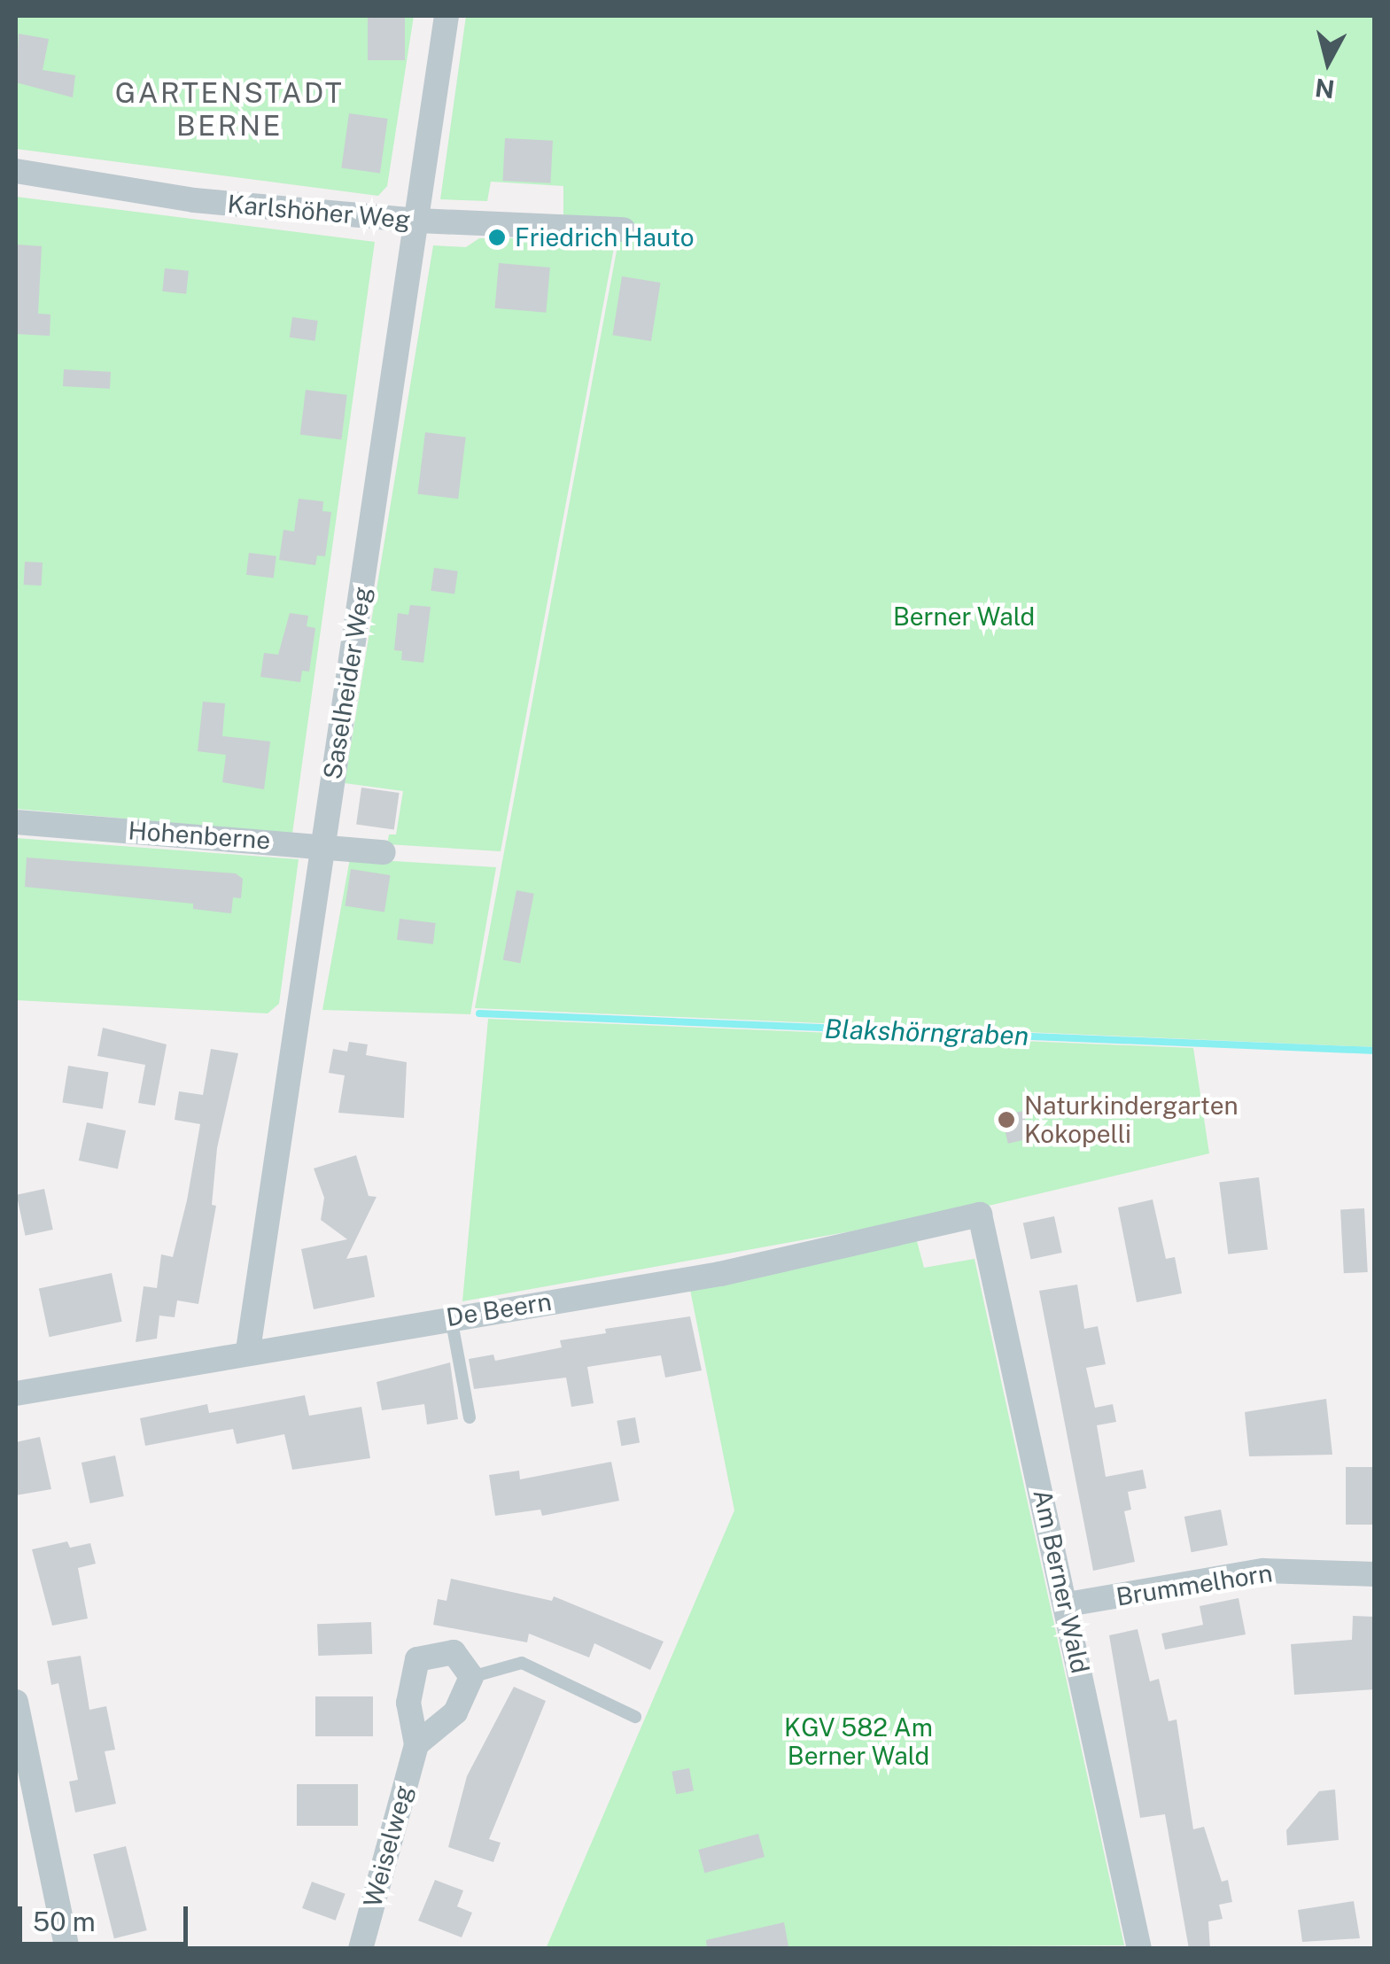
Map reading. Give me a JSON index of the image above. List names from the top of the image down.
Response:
{
  "streets": {
    "street": [
      "Karlshöher Weg",
      "Saselheider Weg",
      "Hohenberne",
      "De Beern",
      "Am Berner Wald",
      "Brummelhorn",
      "Weiselweg"
    ]
  },
  "crossings": [
    ["Karlshöher Weg", "Saselheider Weg"],
    ["Saselheider Weg", "Hohenberne"],
    ["Saselheider Weg", "De Beern"],
    ["De Beern", "Am Berner Wald"],
    ["Am Berner Wald", "Brummelhorn"]
  ],
  "districts": ["GARTENSTADT BERNE"],
  "water": ["Blakshörngraben"],
  "parks": ["Berner Wald", "KGV 582 Am Berner Wald"],
  "places": ["Friedrich Hauto", "Naturkindergarten Kokopelli"],
  "scale_bar": "50 m",
  "north": "bottom"
}
